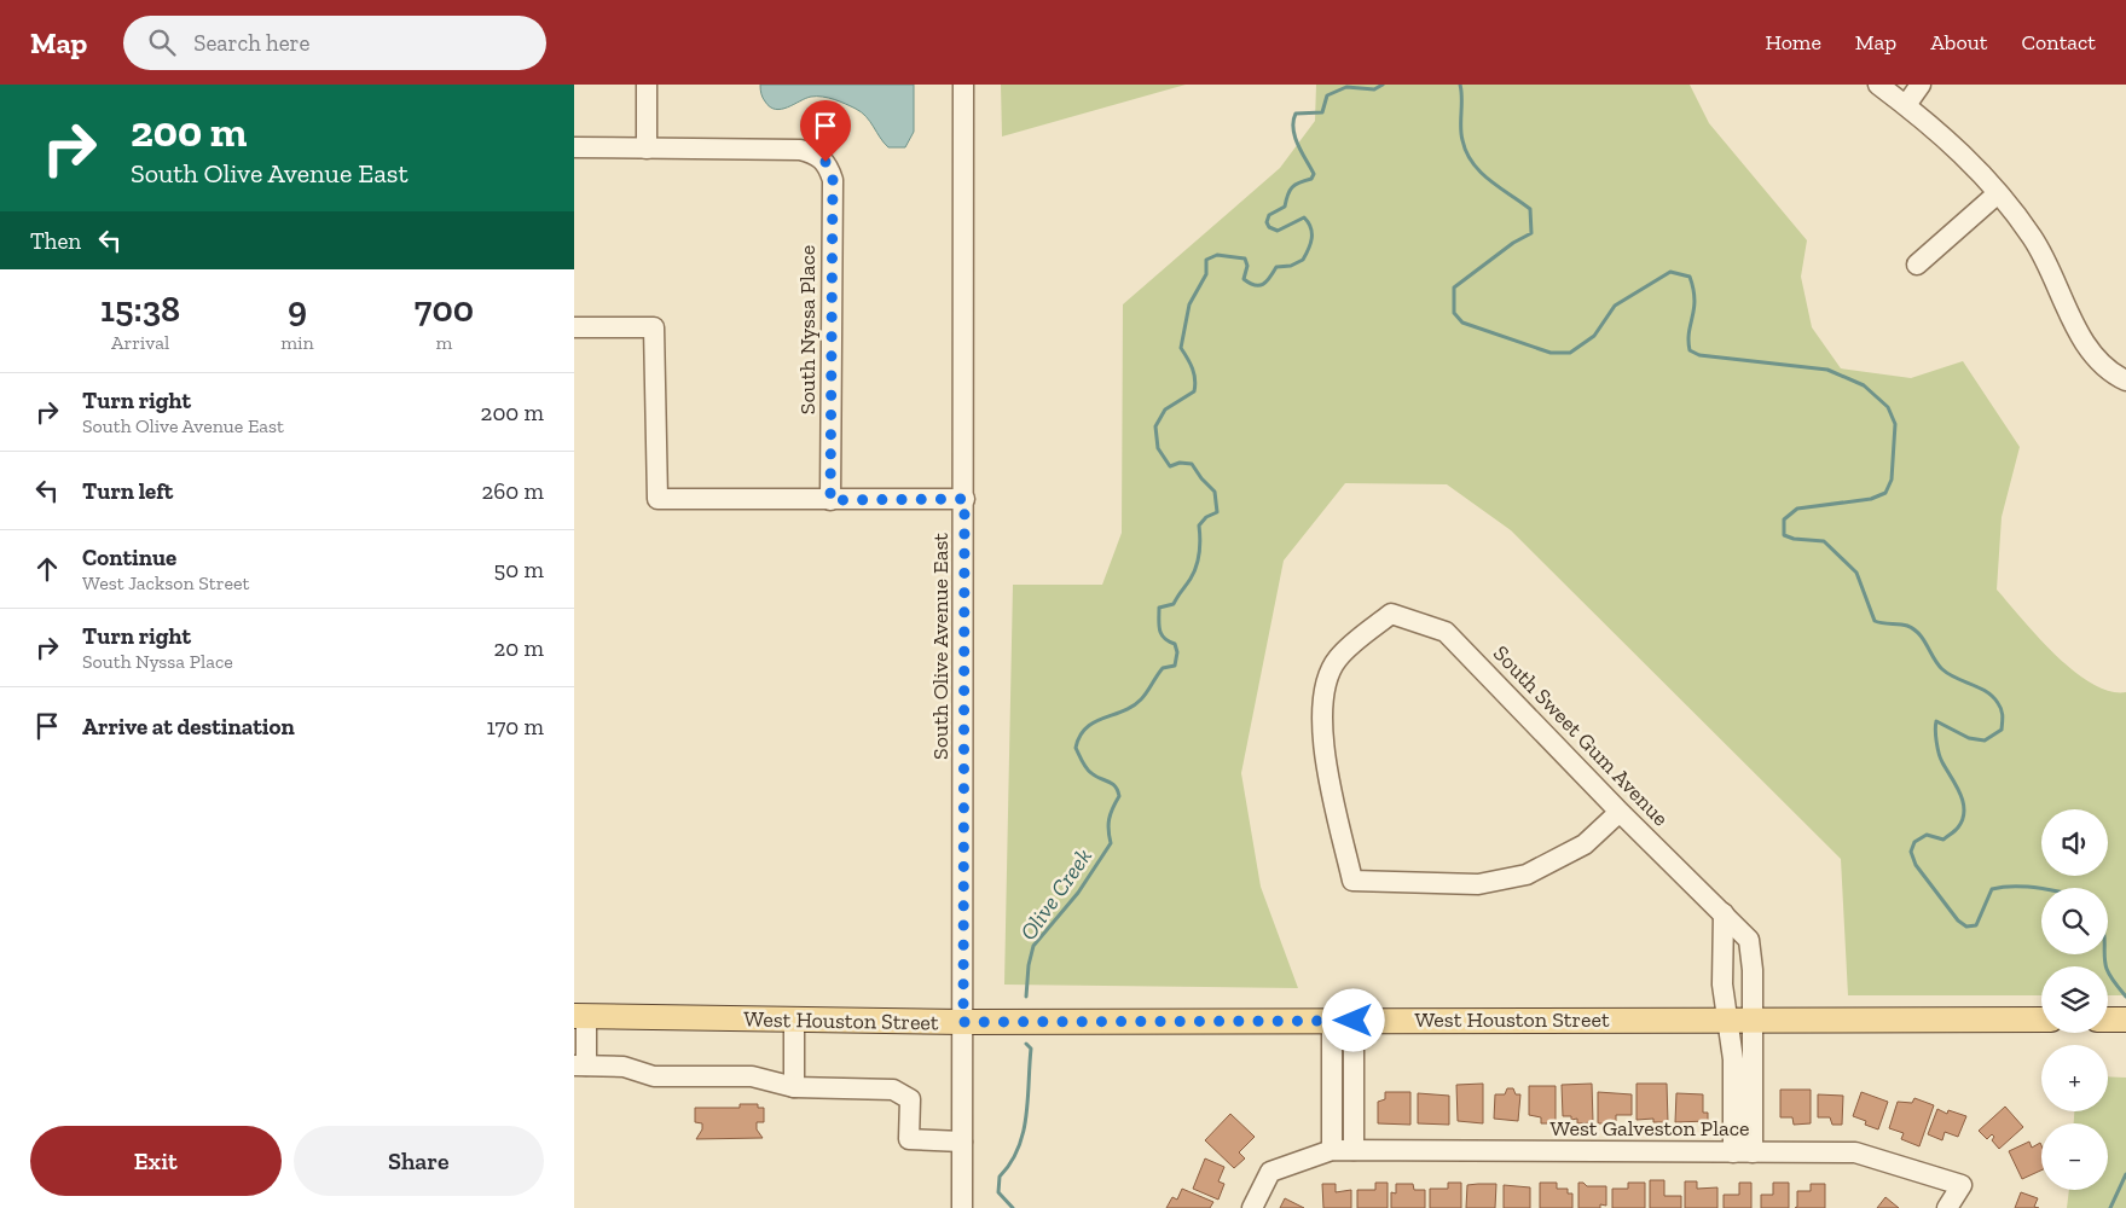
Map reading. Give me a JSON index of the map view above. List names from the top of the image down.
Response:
{
  "streets": {
    "main road": ["West Houston Street"],
    "street": [
      "South Nyssa Place",
      "South Olive Avenue East",
      "South Sweet Gum Avenue",
      "West Galveston Place"
    ]
  },
  "crossings": [
    ["South Olive Avenue East", "West Houston Street"],
    ["South Sweet Gum Avenue", "West Houston Street"],
    ["South Sweet Gum Avenue", "West Galveston Place"]
  ],
  "water": ["Olive Creek"],
  "page": {
    "header": "Map",
    "search": "Search here",
    "nav": [
      "Home",
      "Map",
      "About",
      "Contact"
    ],
    "turn": ["200 m", "South Olive Avenue East"],
    "then": "Then",
    "eta": [
      "15:38",
      "Arrival",
      "9",
      "min",
      "700",
      "m"
    ],
    "list": [
      {
        "name": "Turn right",
        "note": "South Olive Avenue East",
        "value": "200 m"
      },
      {
        "name": "Turn left",
        "value": "260 m"
      },
      {
        "name": "Continue",
        "note": "West Jackson Street",
        "value": "50 m"
      },
      {
        "name": "Turn right",
        "note": "South Nyssa Place",
        "value": "20 m"
      },
      {
        "name": "Arrive at destination",
        "value": "170 m"
      }
    ],
    "map_buttons": ["+", "−"],
    "buttons": ["Exit", "Share"]
  }
}
